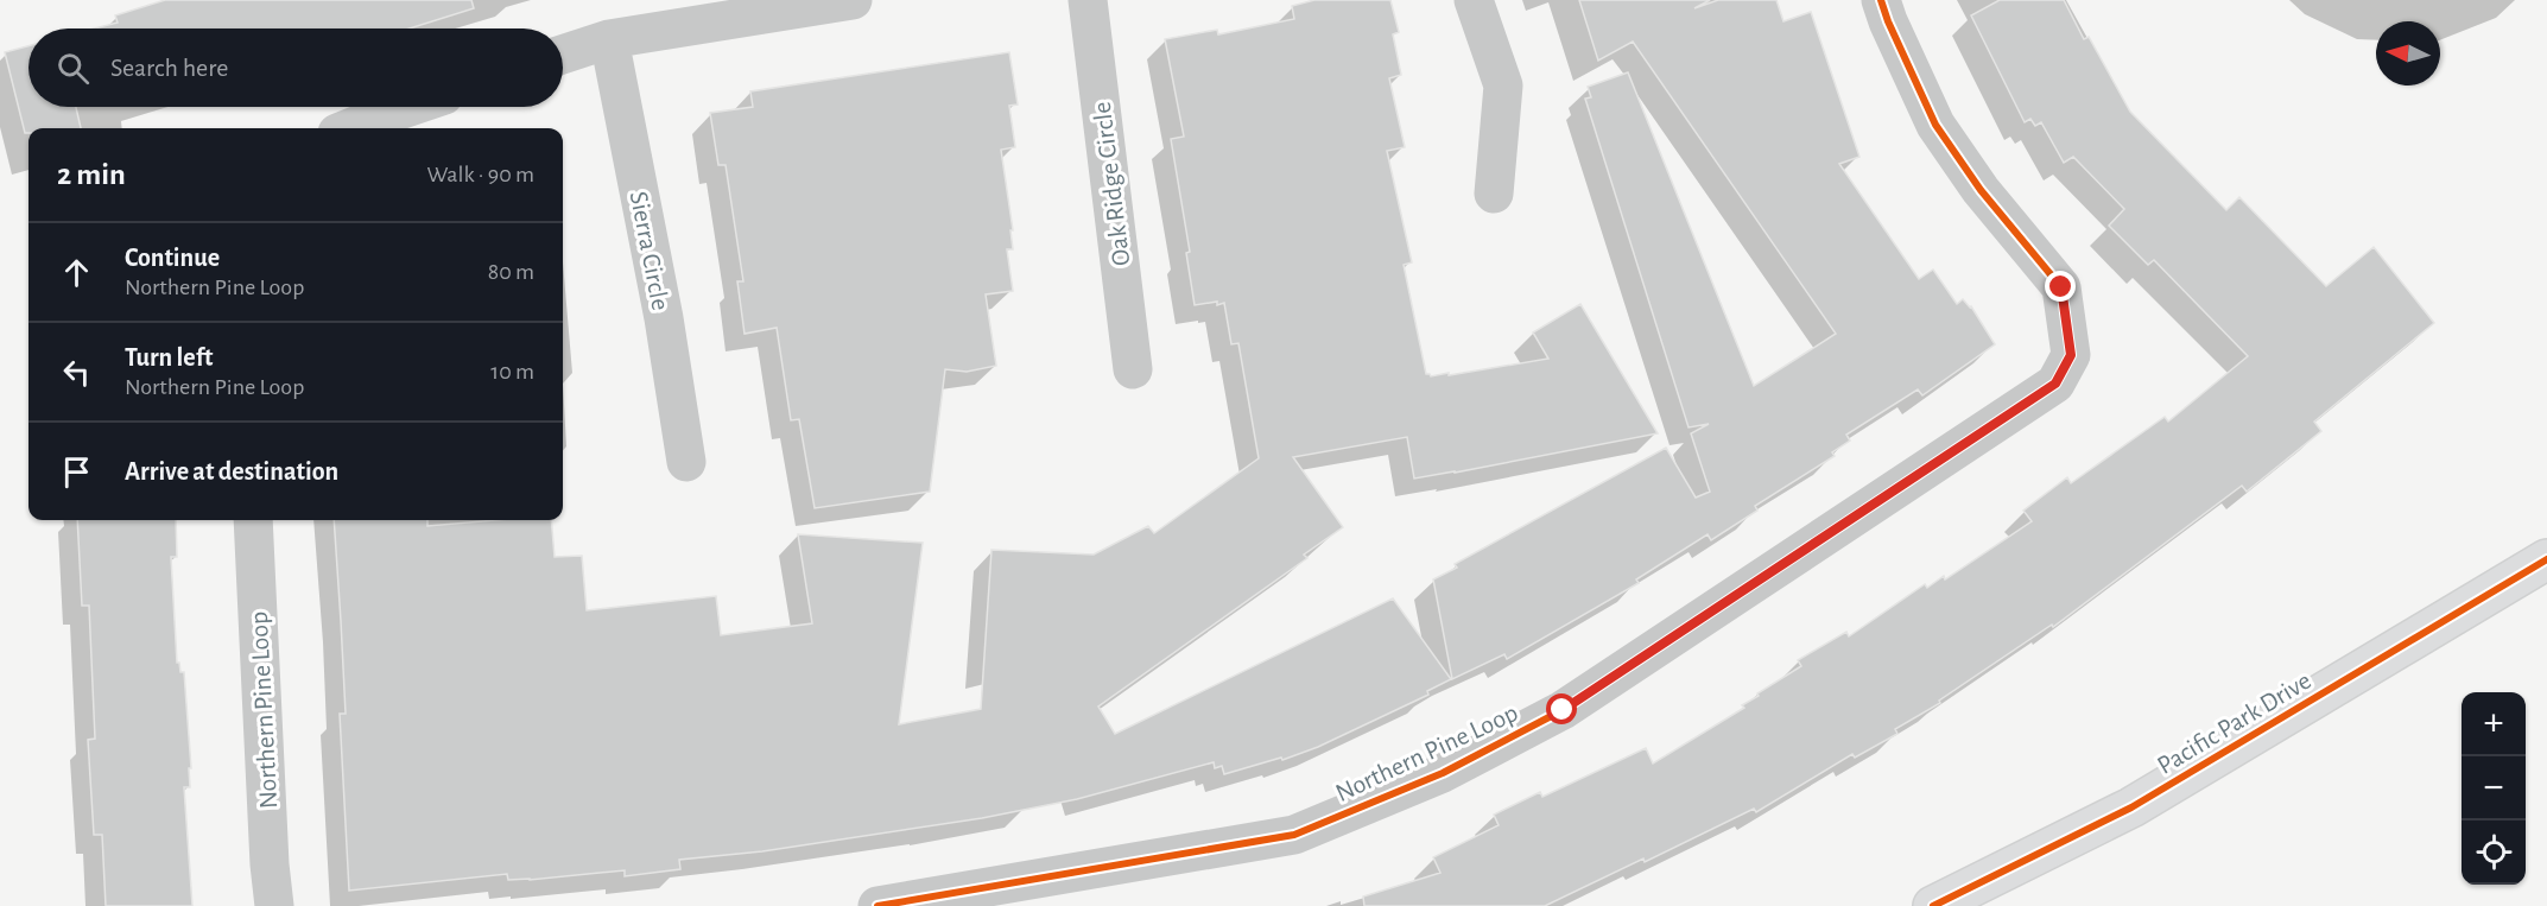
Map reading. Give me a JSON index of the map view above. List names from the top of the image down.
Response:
{
  "streets": {
    "main road": ["Pacific Park Drive"],
    "street": ["Oak Ridge Circle", "Sierra Circle", "Northern Pine Loop"]
  },
  "north": "left",
  "page": {
    "search": "Search here",
    "heading": ["2 min", "Walk · 90 m"],
    "list": [
      ["Continue", "Northern Pine Loop", "80 m"],
      ["Turn left", "Northern Pine Loop", "10 m"],
      "Arrive at destination"
    ],
    "map_buttons": ["+", "−"]
  }
}
